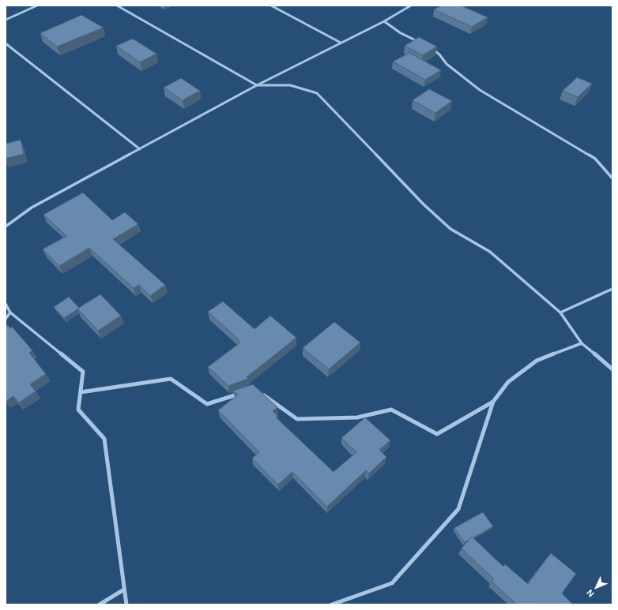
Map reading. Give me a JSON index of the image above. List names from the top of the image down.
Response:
{
  "north": "bottom left"
}
